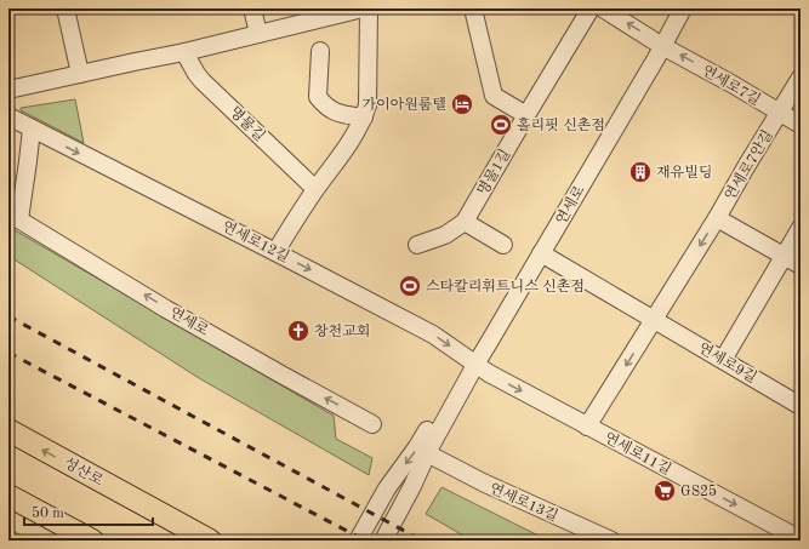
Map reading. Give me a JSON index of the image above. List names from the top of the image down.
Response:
{
  "streets": {
    "main road": ["성산로"],
    "street": [
      "연세로7길",
      "명물길",
      "연세로7안길",
      "명물1길",
      "연세로",
      "연세로12길",
      "연세로9길",
      "연세로11길",
      "연세로13길"
    ]
  },
  "crossings": [
    ["연세로7길", "연세로7안길"],
    ["연세로7길", "연세로"],
    ["연세로7안길", "연세로9길"],
    ["연세로", "연세로12길"],
    ["연세로", "연세로9길"],
    ["연세로", "연세로11길"],
    ["연세로", "연세로13길"],
    ["연세로12길", "연세로11길"]
  ],
  "one_way": ["연세로7길", "연세로12길", "연세로11길"],
  "places": {
    "hotel": ["가이아원룸텔"],
    "sports": ["홀리핏 신촌점", "스타칼리휘트니스 신촌점"],
    "building": ["재유빌딩"],
    "church": ["창천교회"],
    "supermarket": ["GS25"]
  },
  "scale_bar": "50 m"
}
